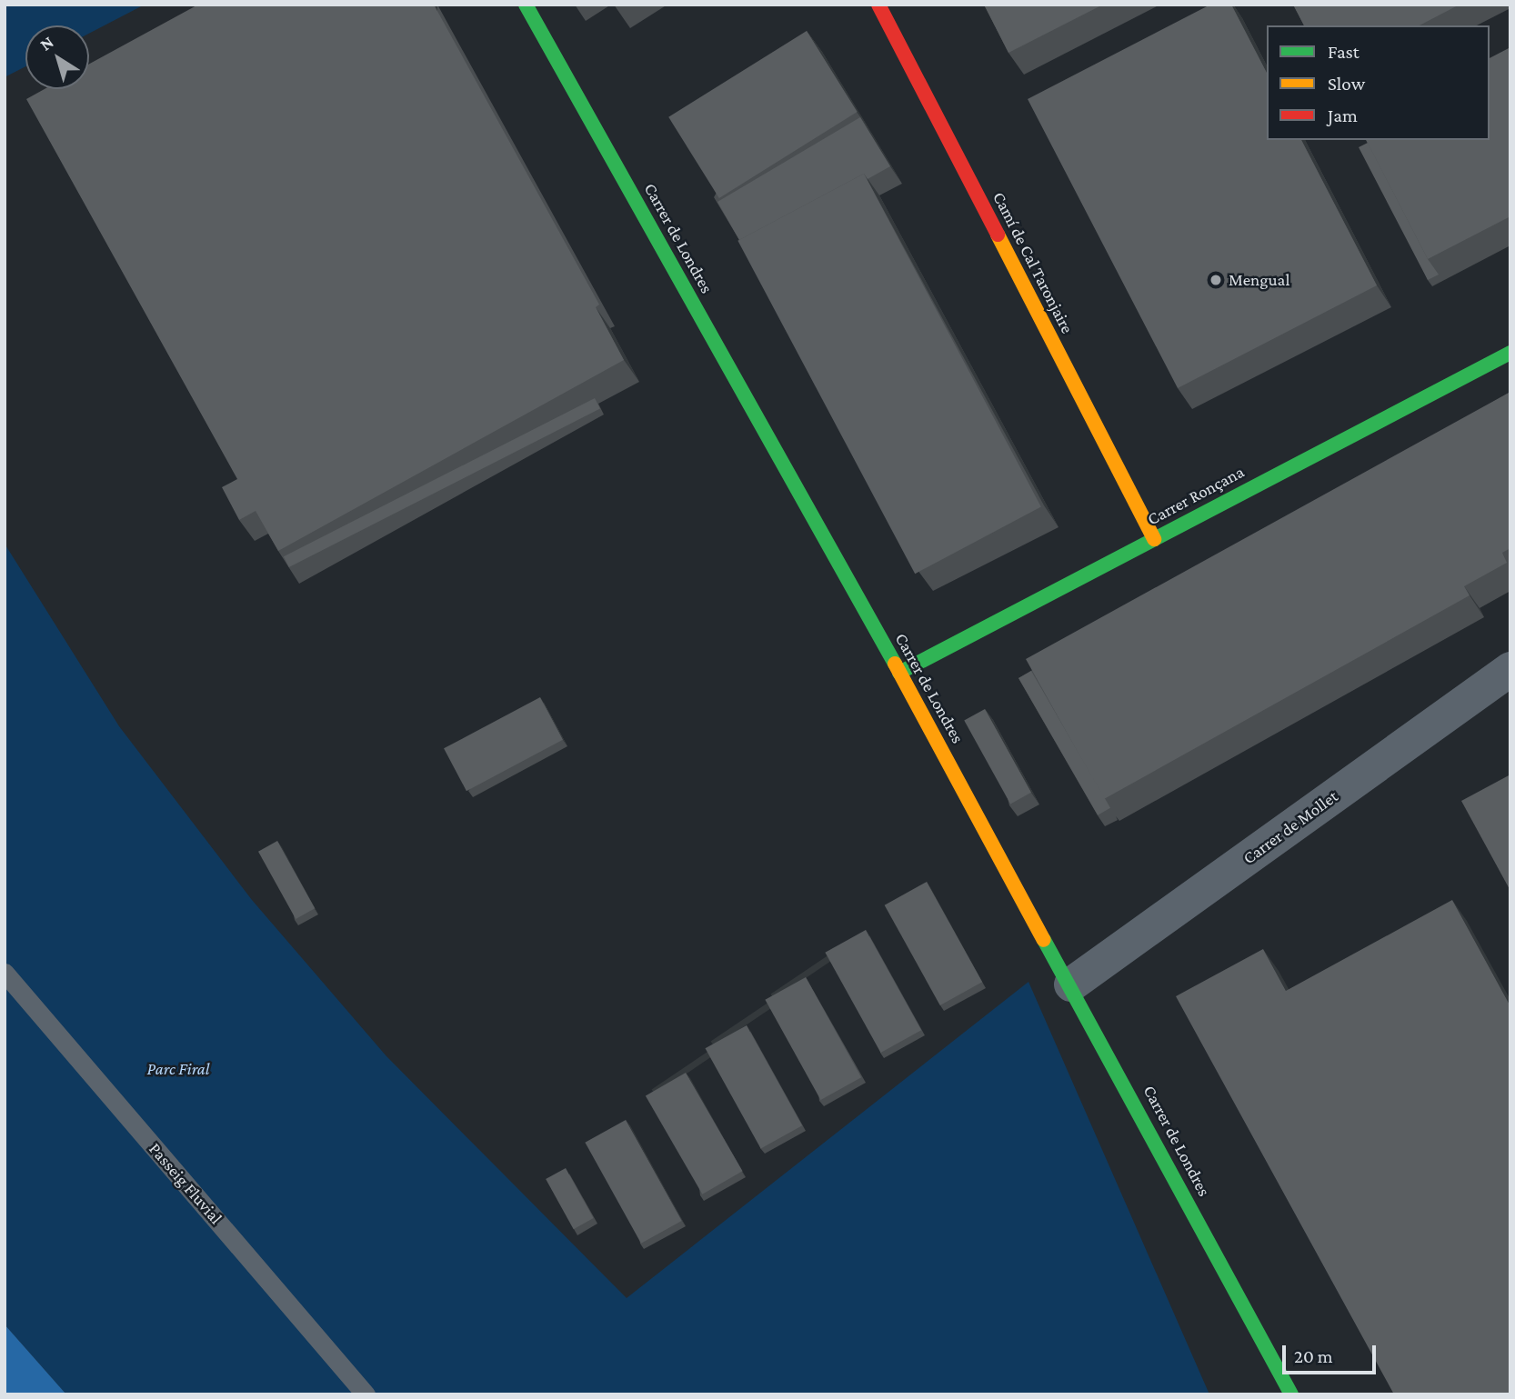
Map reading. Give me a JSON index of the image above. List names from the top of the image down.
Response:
{
  "streets": {
    "street": [
      "Carrer de Londres",
      "Camí de Cal Taronjaire",
      "Carrer Ronçana",
      "Carrer de Mollet"
    ],
    "lane": ["Passeig Fluvial"]
  },
  "crossings": [
    ["Carrer de Londres", "Carrer Ronçana"],
    ["Carrer de Londres", "Carrer de Mollet"],
    ["Camí de Cal Taronjaire", "Carrer Ronçana"]
  ],
  "parks": ["Parc Firal"],
  "places": ["Mengual"],
  "legend": ["Fast", "Slow", "Jam"],
  "scale_bar": "20 m",
  "north": "top left"
}
